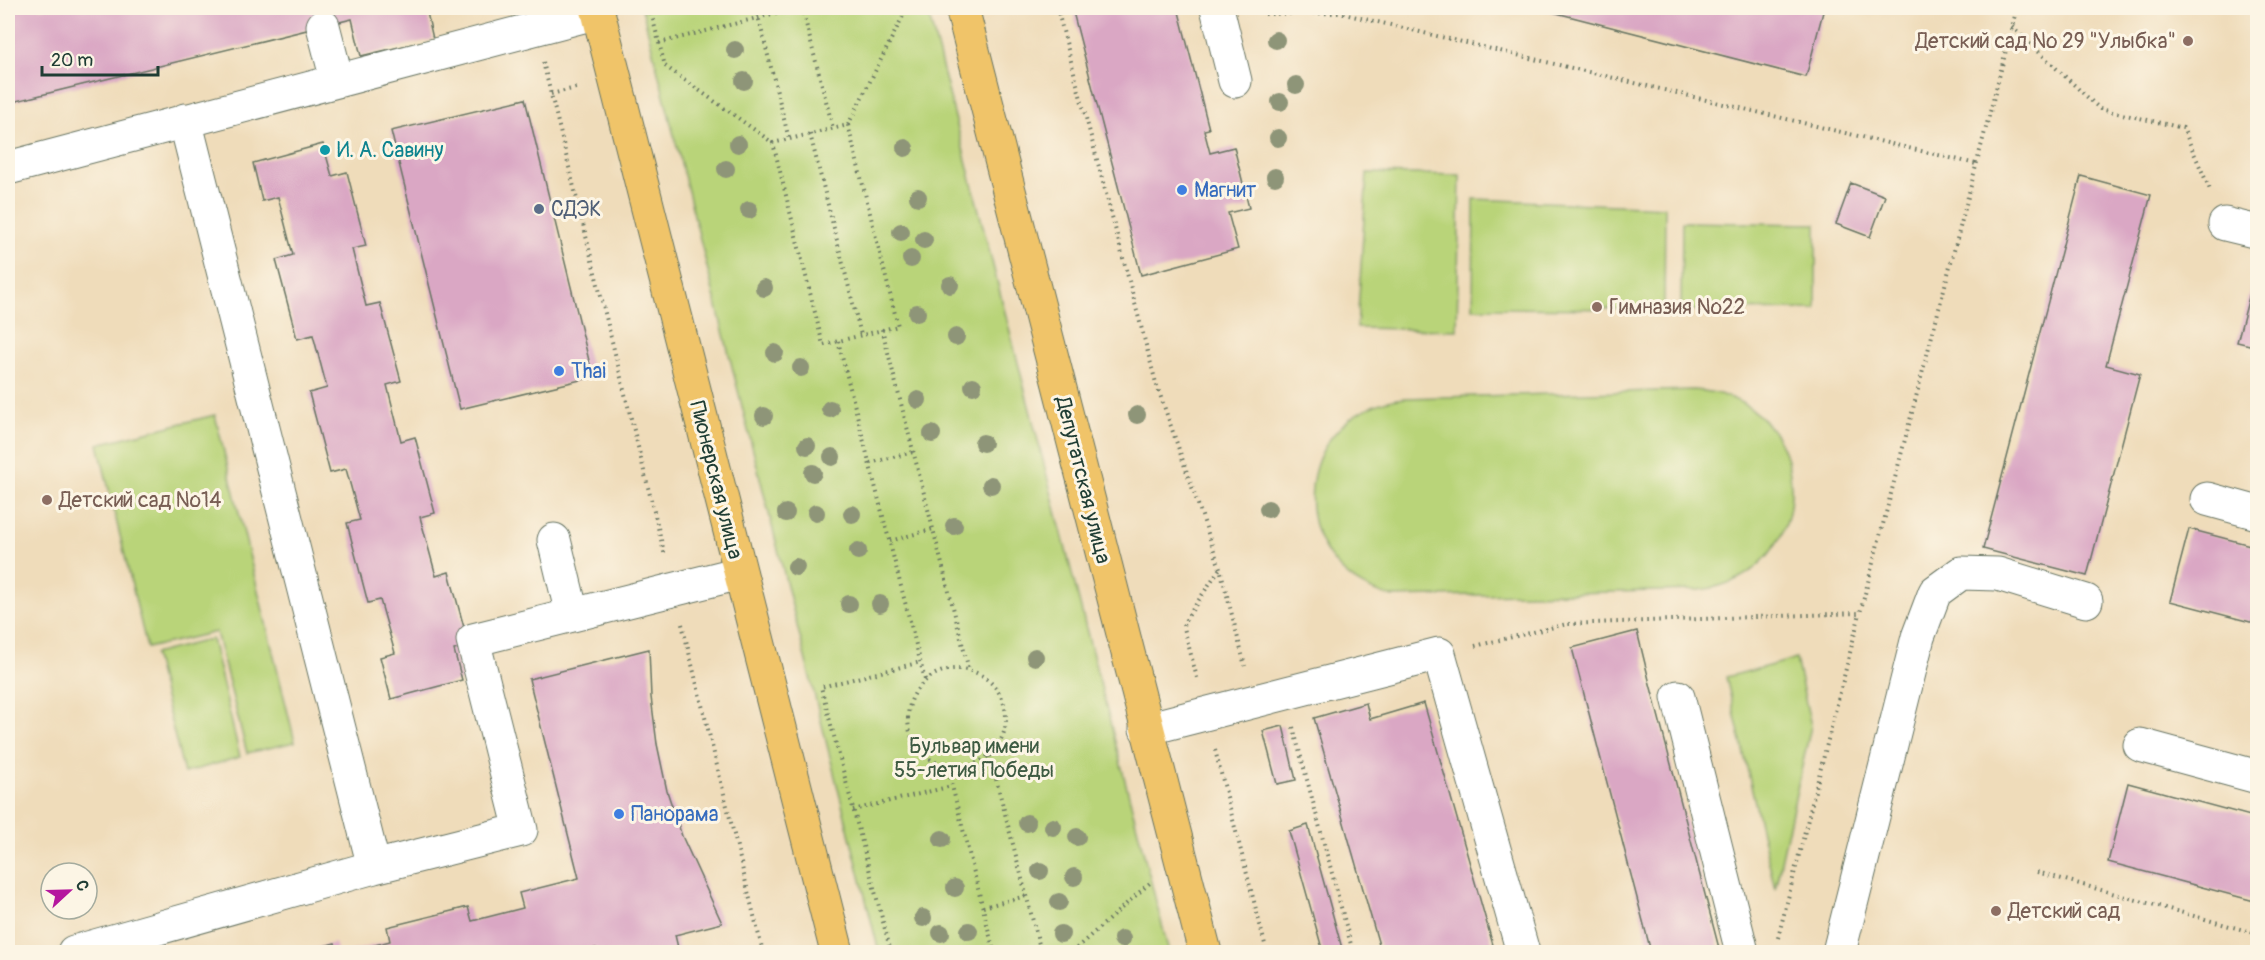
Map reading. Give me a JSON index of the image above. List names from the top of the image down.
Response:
{
  "streets": {
    "main road": ["Пионерская улица", "Депутатская улица"]
  },
  "parks": ["Бульвар имени 55-летия Победы"],
  "places": [
    "Детский сад № 29 \"Улыбка\"",
    "И. А. Савину",
    "Магнит",
    "СДЭК",
    "Гимназия №22",
    "Thai",
    "Детский сад №14",
    "Панорама",
    "Детский сад"
  ],
  "scale_bar": "20 m",
  "north": "right"
}
